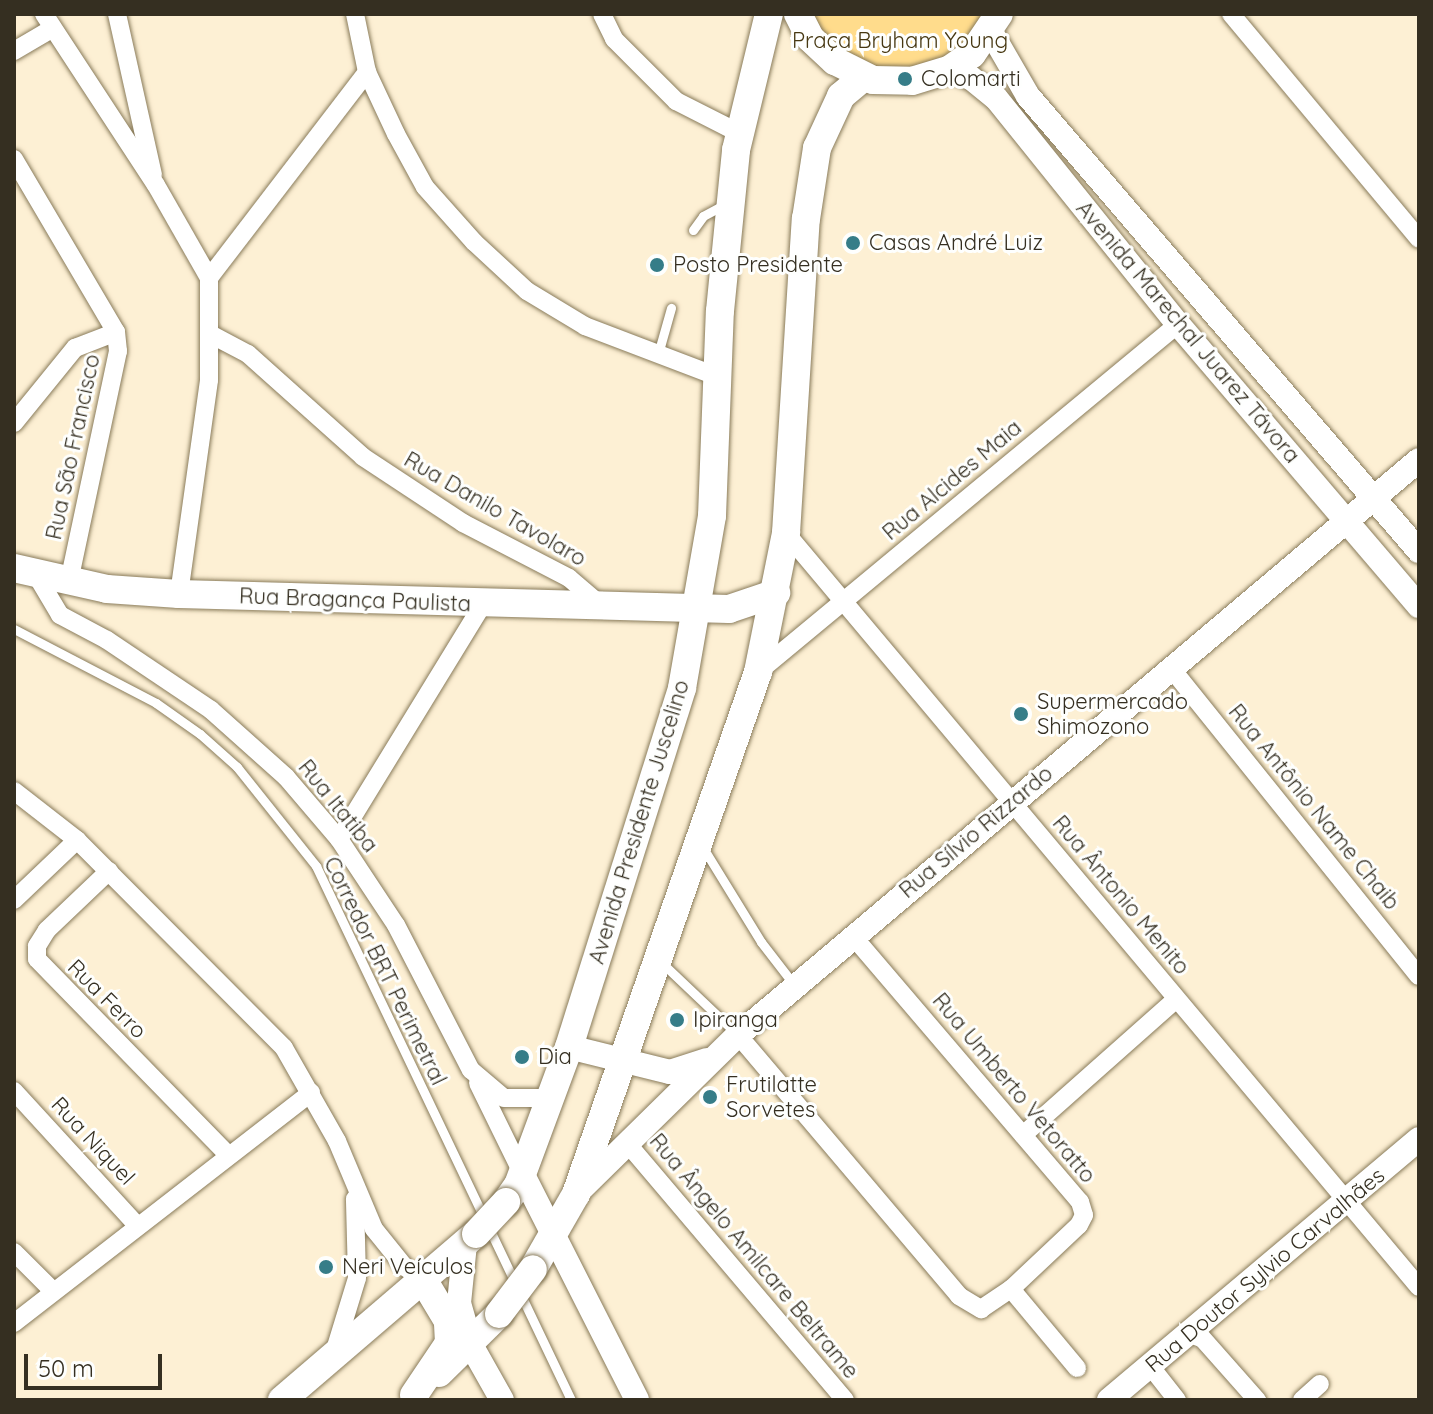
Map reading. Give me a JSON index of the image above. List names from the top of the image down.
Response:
{
  "streets": {
    "main road": ["Rua Bragança Paulista", "Avenida Presidente Juscelino"],
    "street": [
      "Avenida Marechal Juarez Távora",
      "Rua São Francisco",
      "Rua Alcides Maia",
      "Rua Danilo Tavolaro",
      "Rua Itatiba",
      "Rua Antônio Name Chaib",
      "Rua Sílvio Rizzardo",
      "Rua Ântonio Menito",
      "Rua Ferro",
      "Rua Umberto Vetoratto",
      "Rua Niquel",
      "Rua Ângelo Amilcare Beltrame",
      "Rua Doutor Sylvio Carvalhães"
    ],
    "lane": ["Corredor BRT Perimetral"]
  },
  "crossings": [
    ["Avenida Marechal Juarez Távora", "Rua Alcides Maia"],
    ["Avenida Marechal Juarez Távora", "Rua Sílvio Rizzardo"],
    ["Rua São Francisco", "Rua Bragança Paulista"],
    ["Rua Alcides Maia", "Rua Ântonio Menito"],
    ["Rua Danilo Tavolaro", "Rua Bragança Paulista"],
    ["Rua Bragança Paulista", "Rua Itatiba"],
    ["Rua Bragança Paulista", "Avenida Presidente Juscelino"],
    ["Rua Itatiba", "Avenida Presidente Juscelino"],
    ["Rua Antônio Name Chaib", "Rua Sílvio Rizzardo"],
    ["Avenida Presidente Juscelino", "Rua Sílvio Rizzardo"],
    ["Rua Sílvio Rizzardo", "Rua Ântonio Menito"],
    ["Rua Sílvio Rizzardo", "Rua Umberto Vetoratto"],
    ["Rua Sílvio Rizzardo", "Rua Ângelo Amilcare Beltrame"],
    ["Rua Ântonio Menito", "Rua Doutor Sylvio Carvalhães"]
  ],
  "parks": ["Praça Bryham Young"],
  "places": [
    "Colomarti",
    "Casas André Luiz",
    "Posto Presidente",
    "Supermercado Shimozono",
    "Ipiranga",
    "Dia",
    "Frutilatte Sorvetes",
    "Neri Veículos"
  ],
  "scale_bar": "50 m"
}
